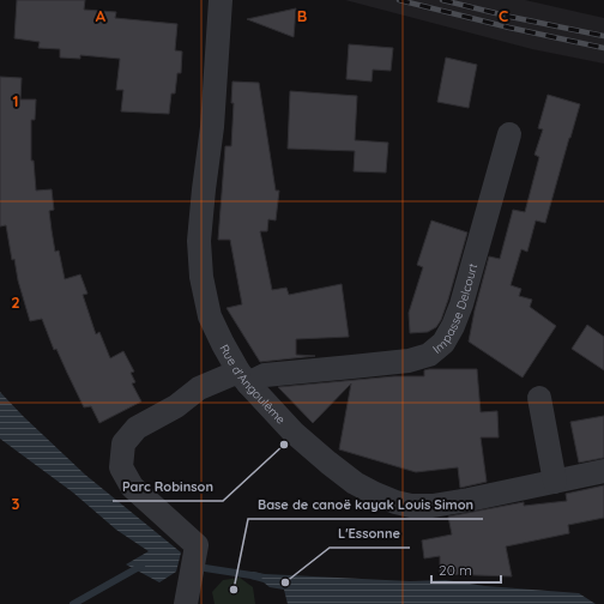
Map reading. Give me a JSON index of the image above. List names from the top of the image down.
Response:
{
  "streets": {
    "street": ["Impasse Delcourt", "Rue d'Angoulême"]
  },
  "crossings": [
    ["Impasse Delcourt", "Rue d'Angoulême"]
  ],
  "places": ["Parc Robinson", "L'Essonne", "Base de canoë kayak Louis Simon"],
  "scale_bar": "20 m",
  "grid": {
    "columns": ["A", "B", "C"],
    "rows": ["1", "2", "3"]
  }
}
